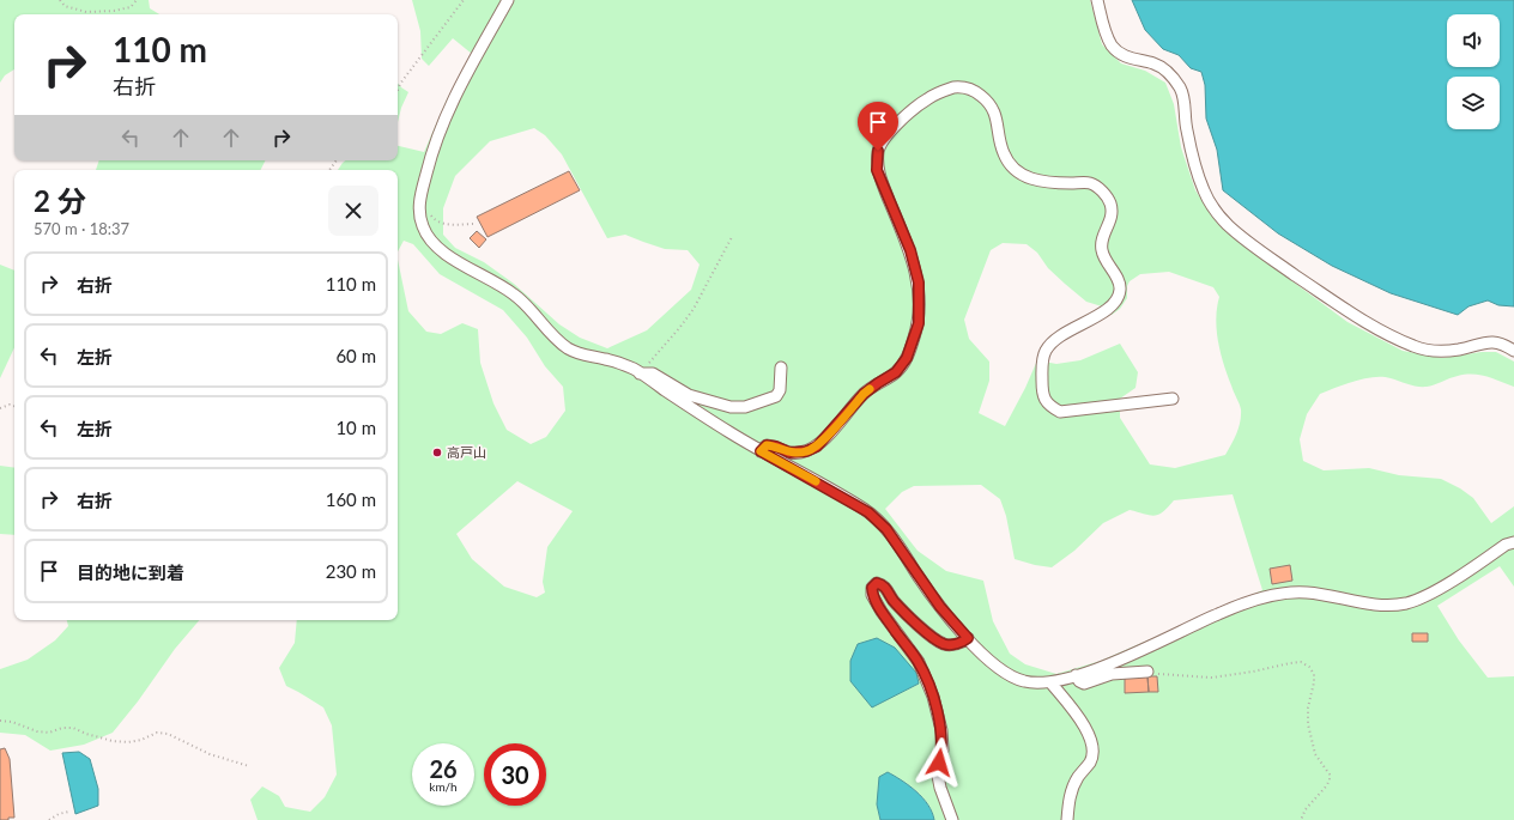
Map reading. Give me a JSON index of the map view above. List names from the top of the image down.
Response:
{
  "places": ["高戸山"],
  "page": {
    "turn": ["110 m", "右折"],
    "heading": ["2 分", "570 m · 18:37"],
    "list": [
      {
        "name": "右折",
        "value": "110 m"
      },
      {
        "name": "左折",
        "value": "60 m"
      },
      {
        "name": "左折",
        "value": "10 m"
      },
      {
        "name": "右折",
        "value": "160 m"
      },
      {
        "name": "目的地に到着",
        "value": "230 m"
      }
    ],
    "speed": "26 km/h",
    "limit": "30"
  }
}
